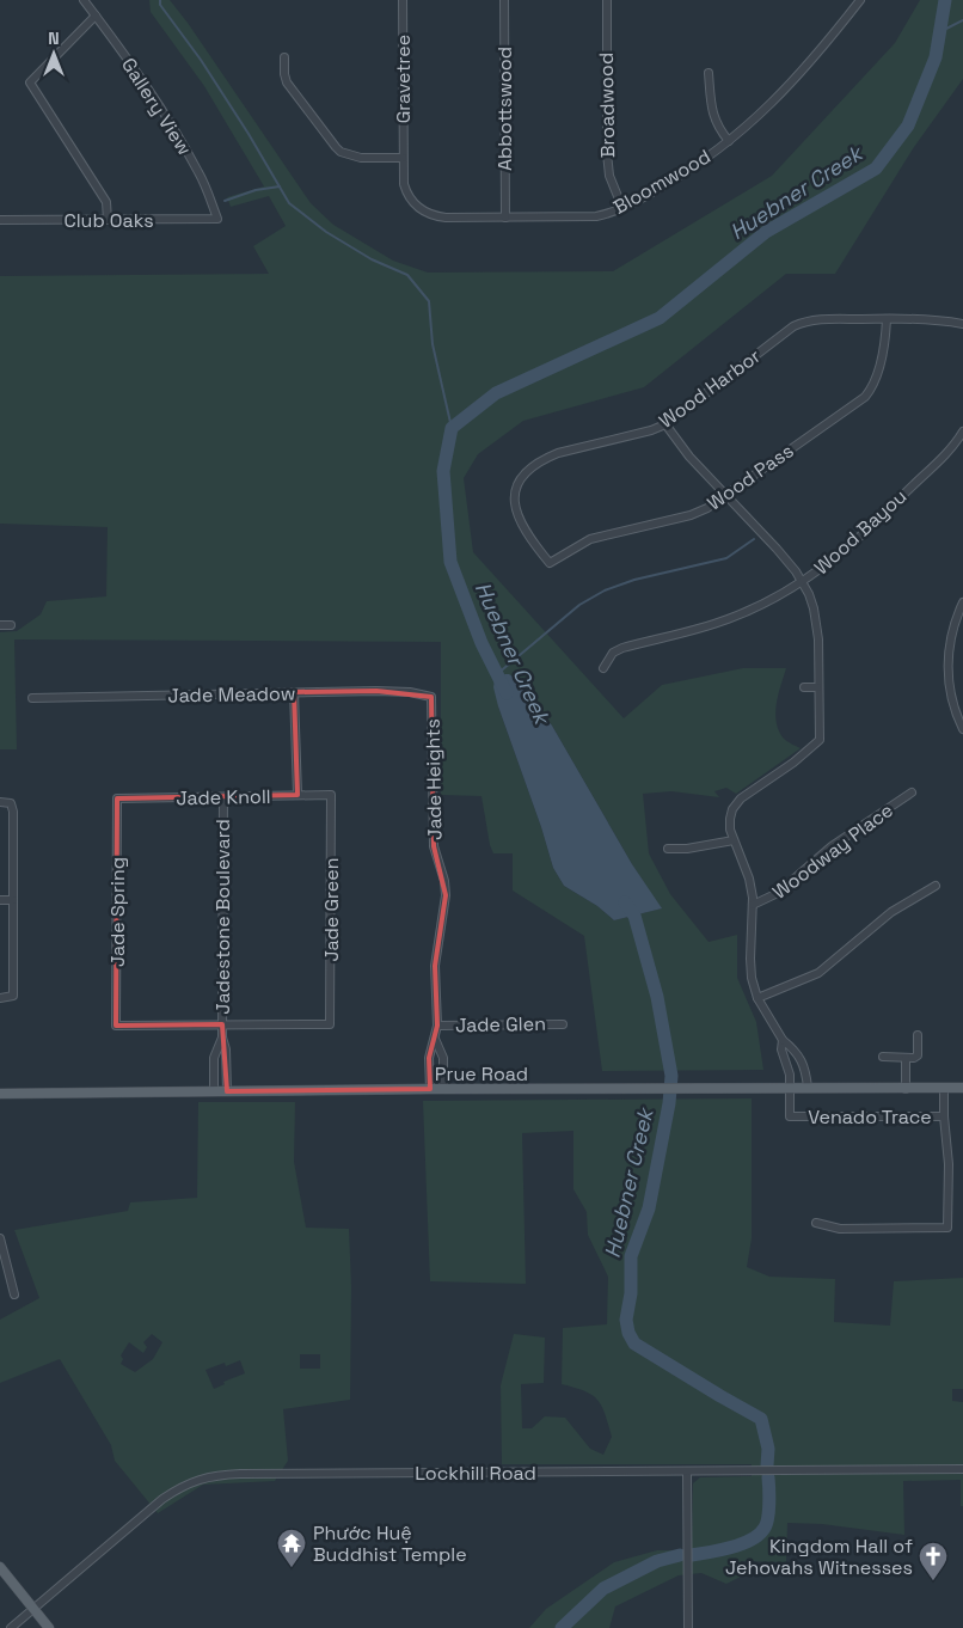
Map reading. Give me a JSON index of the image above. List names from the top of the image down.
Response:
{
  "streets": {
    "main road": ["Prue Road"],
    "street": [
      "Gravetree",
      "Broadwood",
      "Gallery View",
      "Abbottswood",
      "Bloomwood",
      "Club Oaks",
      "Wood Harbor",
      "Wood Pass",
      "Wood Bayou",
      "Jade Meadow",
      "Jade Heights",
      "Jade Knoll",
      "Woodway Place",
      "Jade Green",
      "Jade Spring",
      "Jadestone Boulevard",
      "Jade Glen",
      "Venado Trace",
      "Lockhill Road"
    ]
  },
  "crossings": [
    ["Gravetree", "Bloomwood"],
    ["Broadwood", "Bloomwood"],
    ["Gallery View", "Club Oaks"],
    ["Abbottswood", "Bloomwood"],
    ["Wood Harbor", "Wood Pass"],
    ["Jade Meadow", "Jade Heights"],
    ["Jade Heights", "Jade Glen"],
    ["Jade Heights", "Prue Road"],
    ["Jade Knoll", "Jade Green"],
    ["Jade Knoll", "Jade Spring"],
    ["Jade Knoll", "Jadestone Boulevard"],
    ["Jade Green", "Jade Spring"],
    ["Jade Green", "Jadestone Boulevard"],
    ["Jade Spring", "Jadestone Boulevard"],
    ["Jadestone Boulevard", "Prue Road"],
    ["Prue Road", "Venado Trace"]
  ],
  "water": ["Huebner Creek"],
  "places": {
    "temple": ["Phước Huệ Buddhist Temple"],
    "church": ["Kingdom Hall of Jehovahs Witnesses"]
  },
  "north": "top"
}
